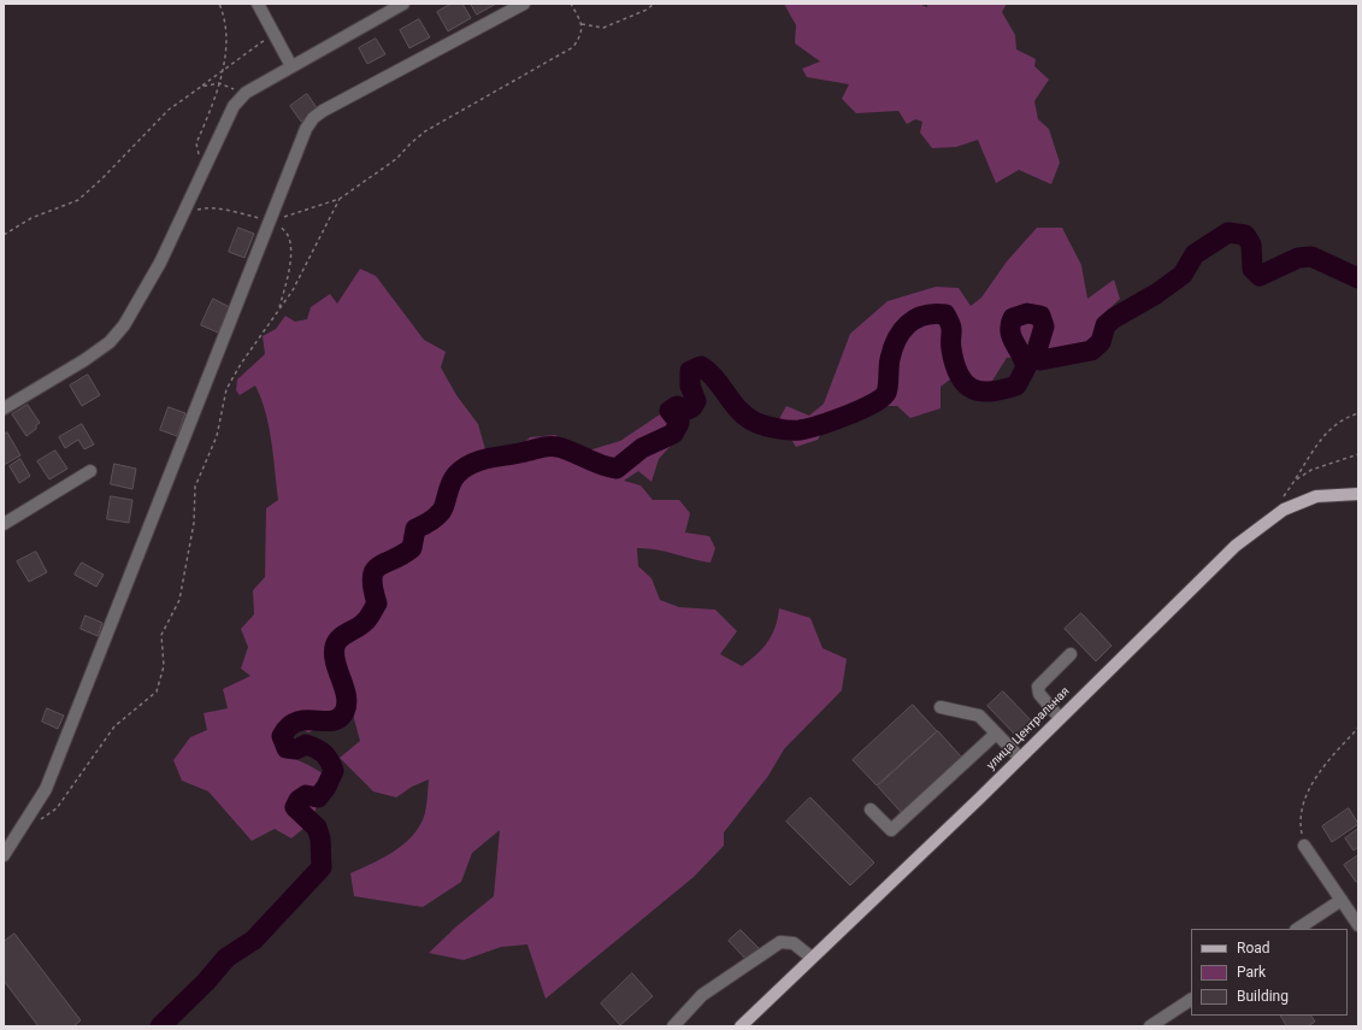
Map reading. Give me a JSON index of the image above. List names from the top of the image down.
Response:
{
  "streets": {
    "main road": ["улица Центральная"]
  },
  "legend": ["Road", "Park", "Building"]
}
